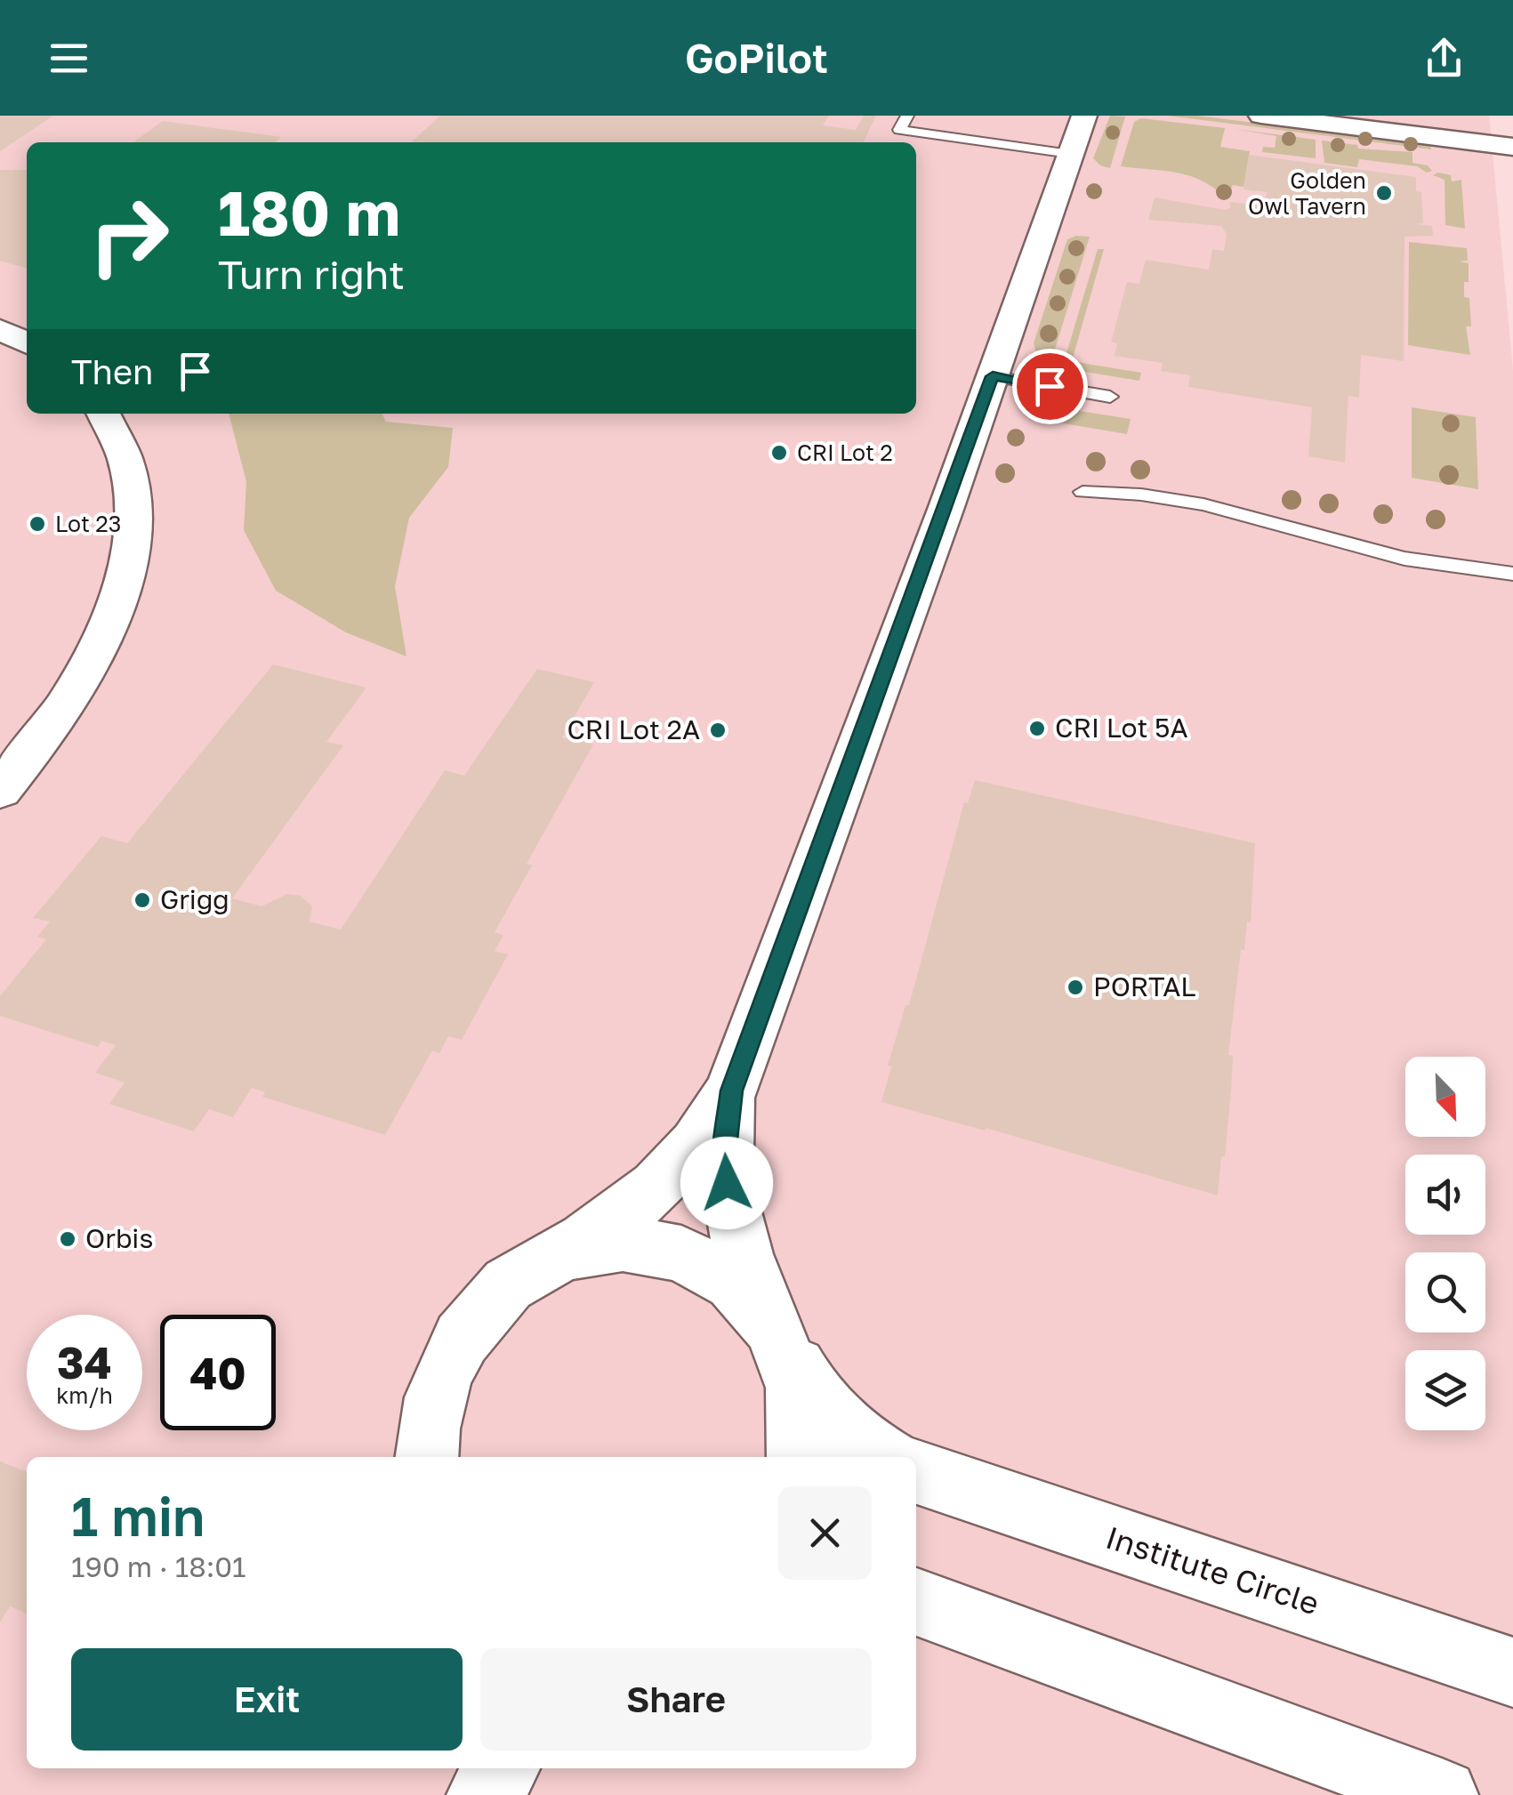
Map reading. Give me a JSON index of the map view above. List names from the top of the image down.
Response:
{
  "streets": {
    "street": ["Institute Circle"]
  },
  "places": [
    "Golden Owl Tavern",
    "CRI Lot 2",
    "Lot 23",
    "CRI Lot 5A",
    "CRI Lot 2A",
    "Grigg",
    "PORTAL",
    "Orbis"
  ],
  "north": "bottom right",
  "page": {
    "header": "GoPilot",
    "turn": ["180 m", "Turn right"],
    "then": "Then",
    "speed": "34 km/h",
    "limit": "40",
    "heading": ["1 min", "190 m · 18:01"],
    "buttons": ["Exit", "Share"]
  }
}
